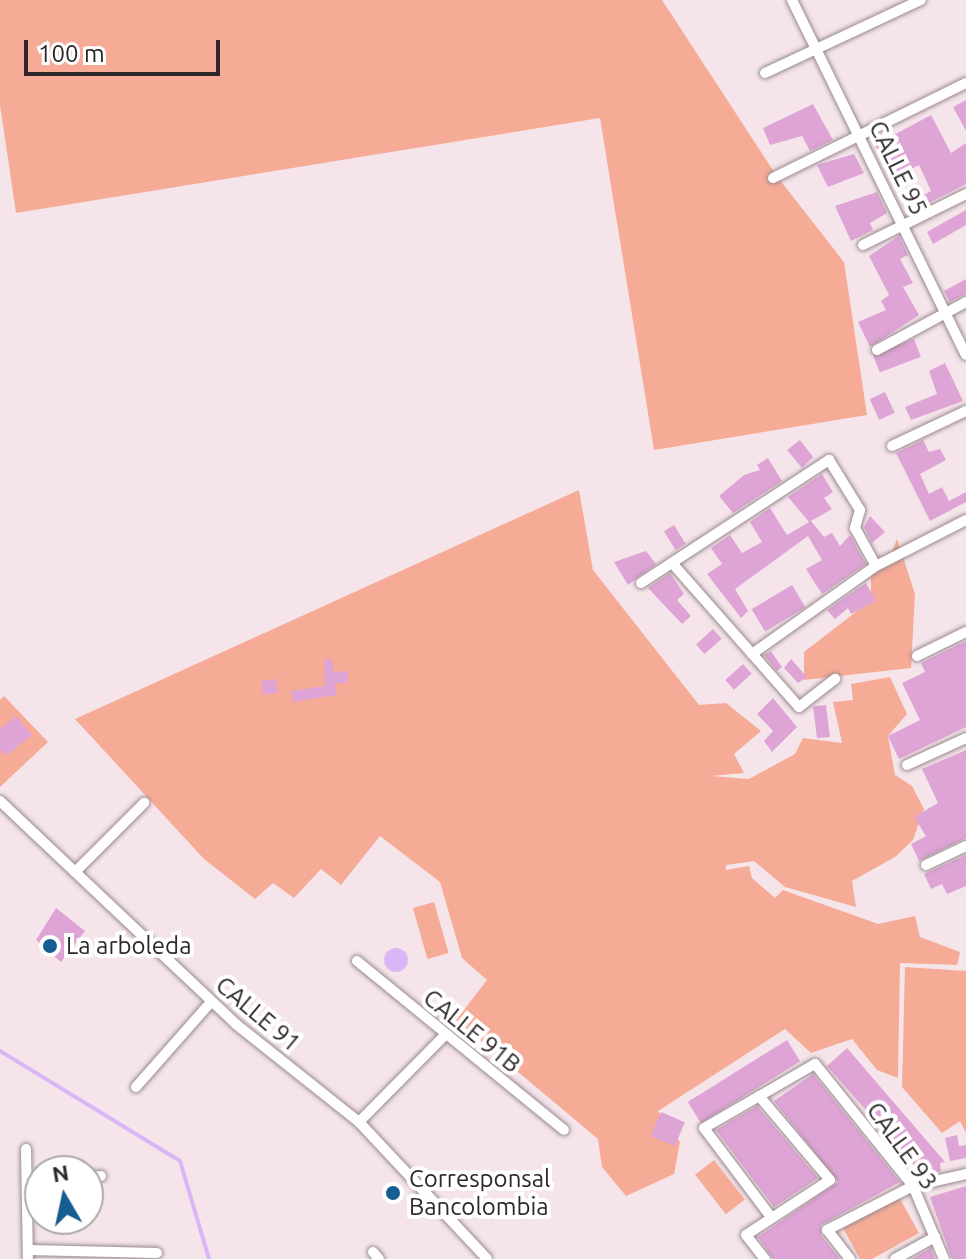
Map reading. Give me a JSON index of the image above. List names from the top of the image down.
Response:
{
  "streets": {
    "street": [
      "CALLE 95",
      "CALLE 91",
      "CALLE 91B",
      "CALLE 93"
    ]
  },
  "places": ["La arboleda", "Corresponsal Bancolombia"],
  "scale_bar": "100 m",
  "north": "top"
}
